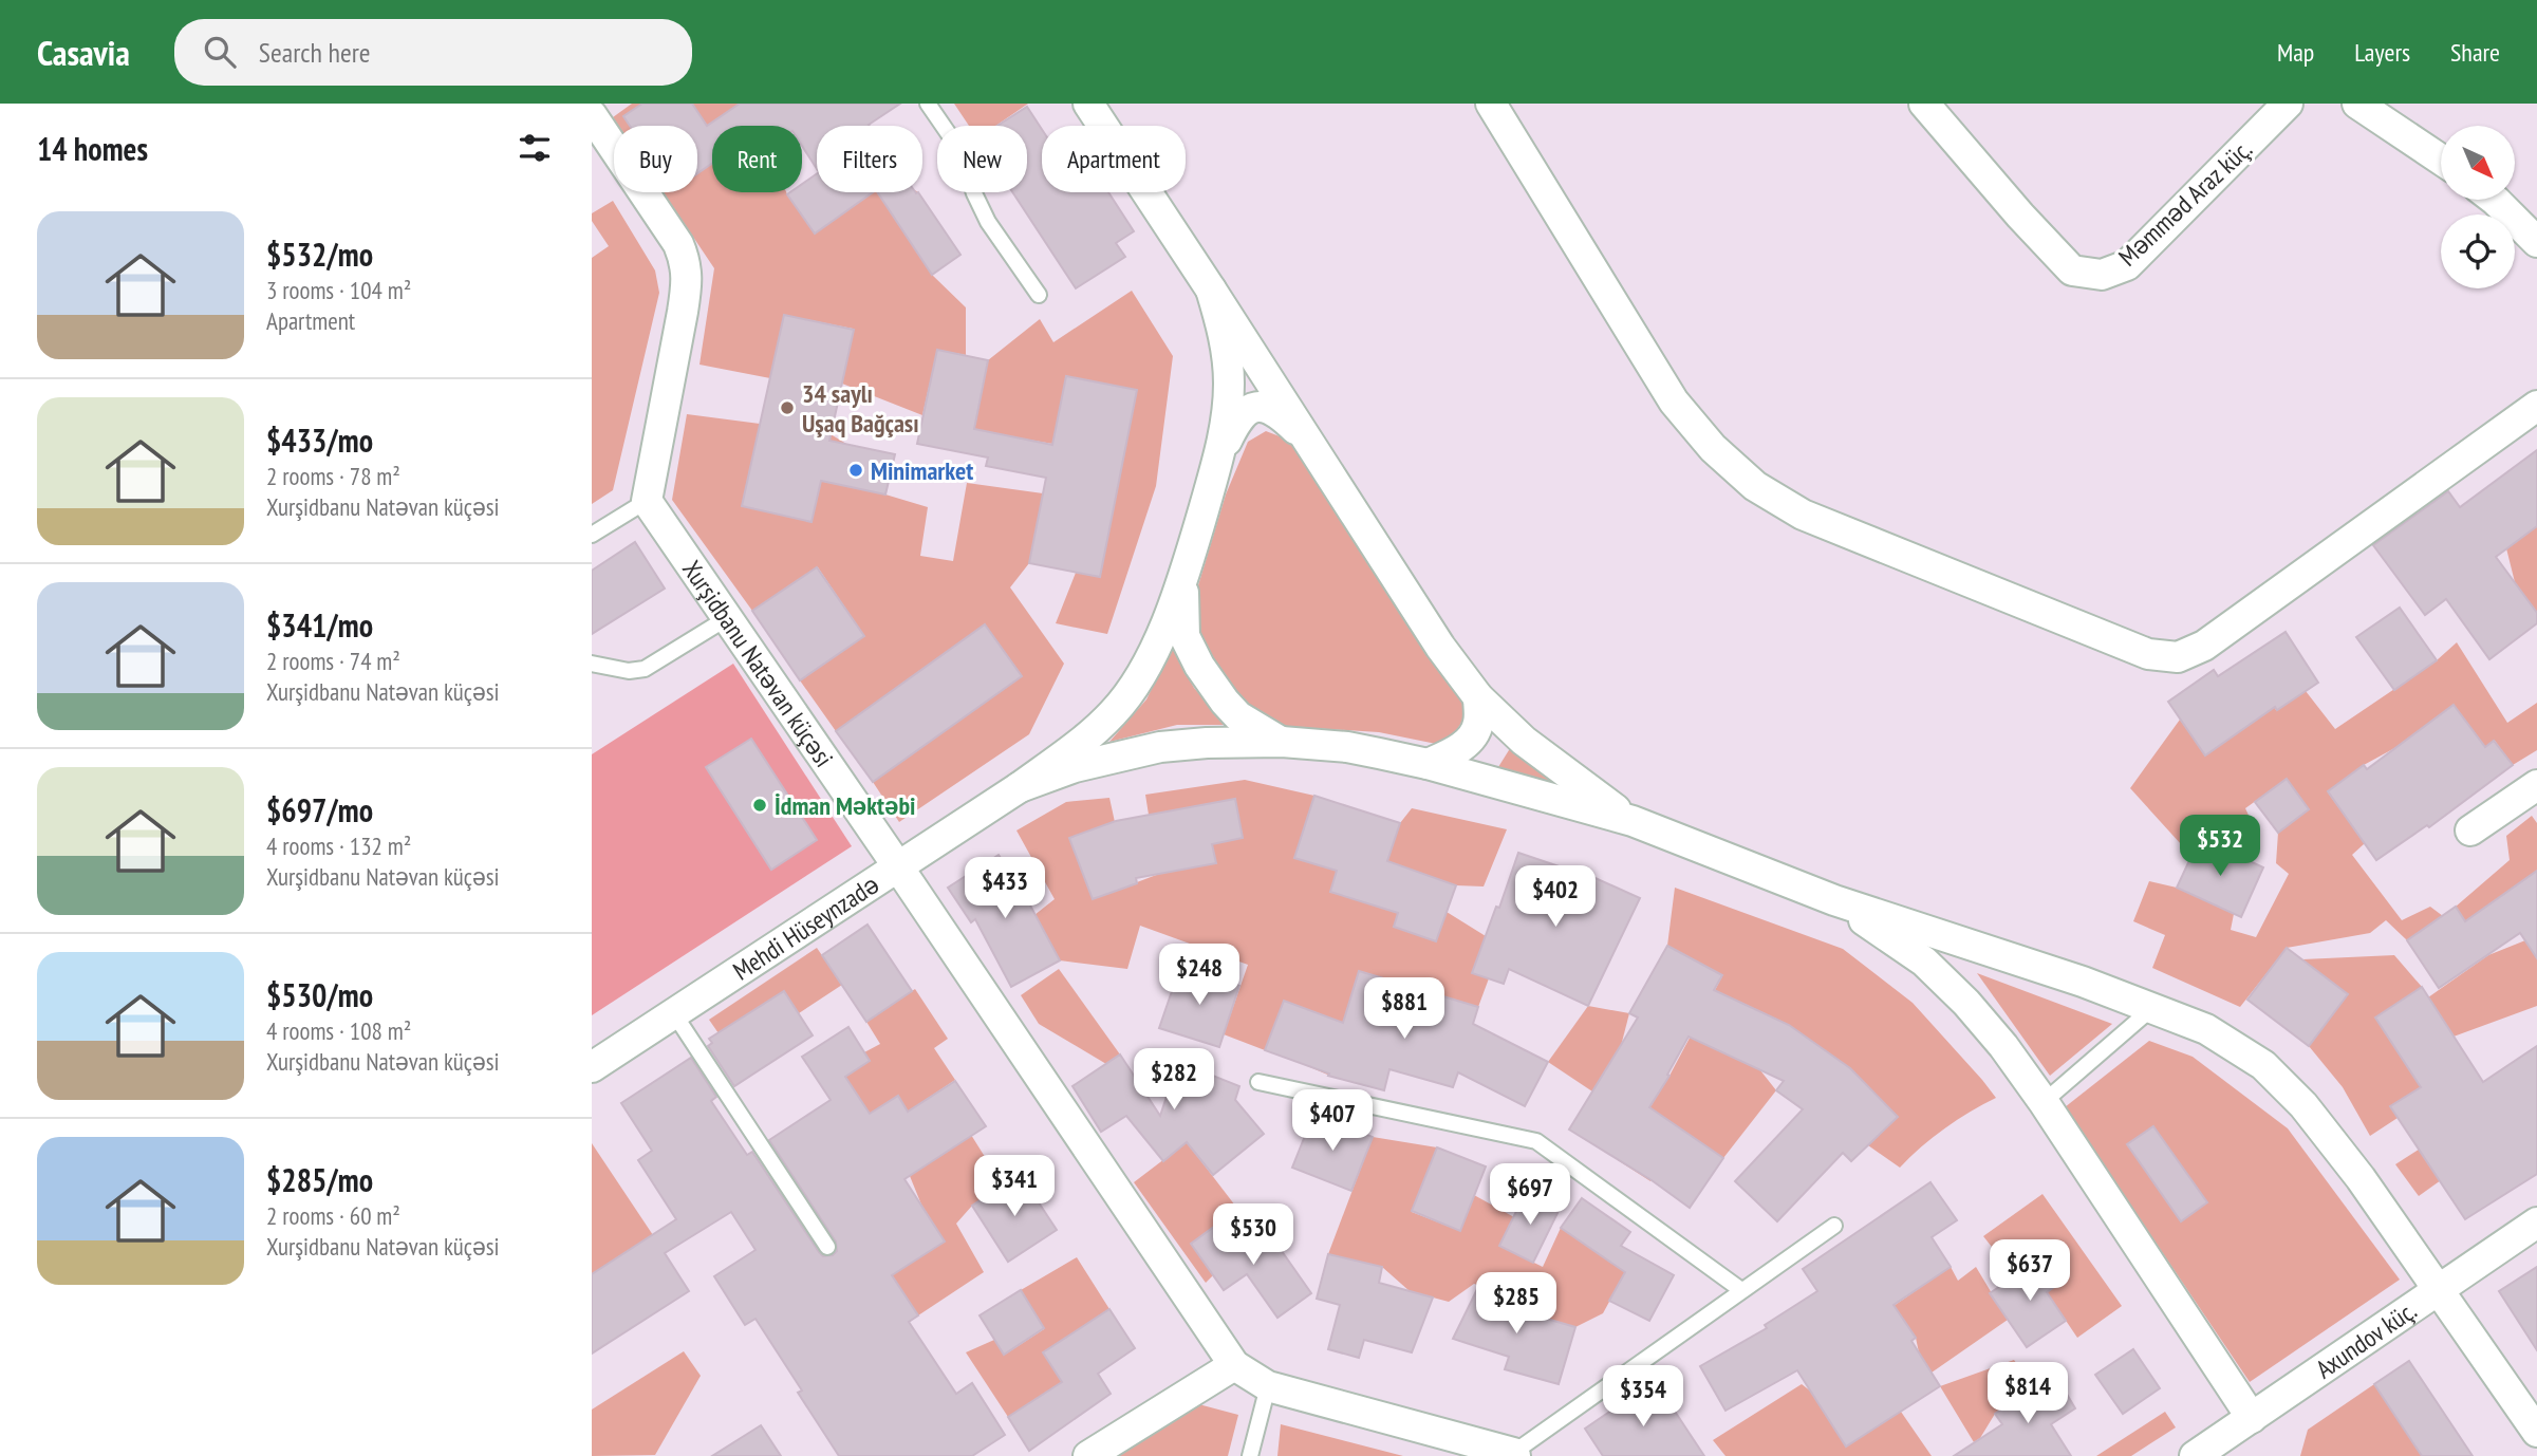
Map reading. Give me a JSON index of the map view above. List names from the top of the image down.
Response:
{
  "streets": {
    "street": [
      "Məmməd Araz küç.",
      "Xurşidbanu Natəvan küçəsi",
      "Mehdi Hüseynzadə",
      "Axundov küç."
    ]
  },
  "crossings": [
    ["Xurşidbanu Natəvan küçəsi", "Mehdi Hüseynzadə"]
  ],
  "places": ["34 saylı Uşaq Bağçası", "Minimarket", "İdman Məktəbi"],
  "north": "bottom right",
  "page": {
    "header": "Casavia",
    "search": "Search here",
    "nav": ["Map", "Layers", "Share"],
    "heading": "14 homes",
    "chip": [
      "Buy",
      "Rent",
      "Filters",
      "New",
      "Apartment"
    ],
    "list": [
      {
        "name": "$532/mo",
        "note": "3 rooms · 104 m² · Apartment"
      },
      {
        "name": "$433/mo",
        "note": "2 rooms · 78 m² · Xurşidbanu Natəvan küçəsi"
      },
      {
        "name": "$341/mo",
        "note": "2 rooms · 74 m² · Xurşidbanu Natəvan küçəsi"
      },
      {
        "name": "$697/mo",
        "note": "4 rooms · 132 m² · Xurşidbanu Natəvan küçəsi"
      },
      {
        "name": "$530/mo",
        "note": "4 rooms · 108 m² · Xurşidbanu Natəvan küçəsi"
      },
      {
        "name": "$285/mo",
        "note": "2 rooms · 60 m² · Xurşidbanu Natəvan küçəsi"
      }
    ],
    "price": [
      "$532",
      "$433",
      "$402",
      "$248",
      "$881",
      "$282",
      "$407",
      "$341",
      "$697",
      "$530",
      "$637",
      "$285",
      "$814",
      "$354"
    ]
  }
}
